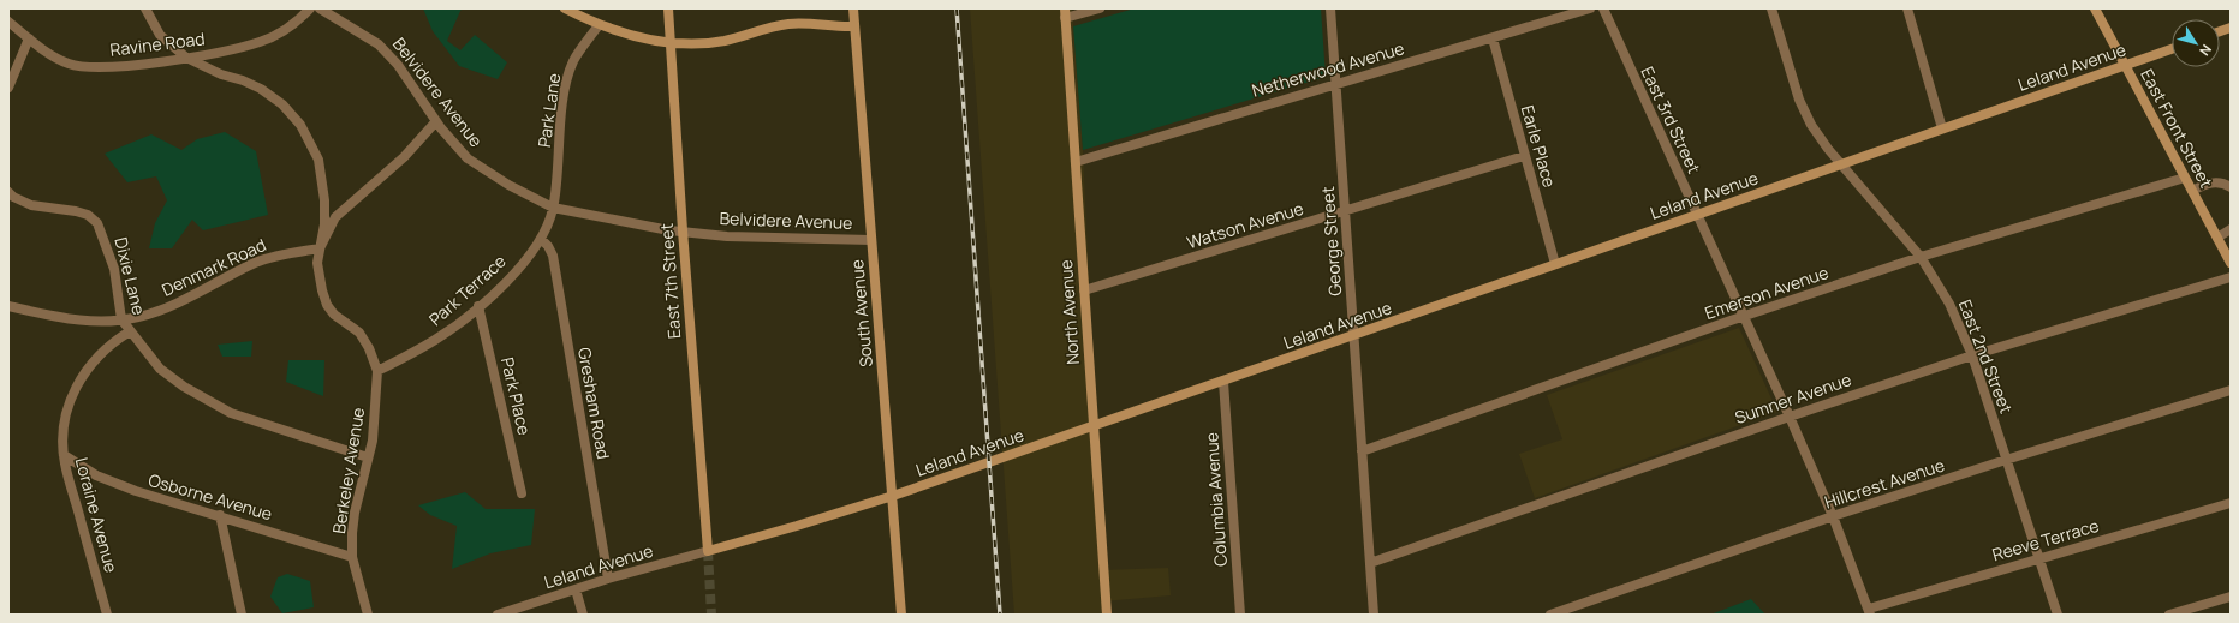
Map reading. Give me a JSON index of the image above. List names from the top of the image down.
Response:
{
  "streets": {
    "street": [
      "Ravine Road",
      "Leland Avenue",
      "Netherwood Avenue",
      "Belvidere Avenue",
      "Park Lane",
      "East 3rd Street",
      "East Front Street",
      "Earle Place",
      "Watson Avenue",
      "George Street",
      "Denmark Road",
      "Dixie Lane",
      "East 7th Street",
      "Park Terrace",
      "Emerson Avenue",
      "North Avenue",
      "South Avenue",
      "East 2nd Street",
      "Park Place",
      "Sumner Avenue",
      "Gresham Road",
      "Berkeley Avenue",
      "Hillcrest Avenue",
      "Osborne Avenue",
      "Columbia Avenue",
      "Loraine Avenue",
      "Reeve Terrace"
    ]
  },
  "crossings": [
    ["Ravine Road", "Berkeley Avenue"],
    ["Leland Avenue", "East 3rd Street"],
    ["Leland Avenue", "East Front Street"],
    ["Leland Avenue", "Earle Place"],
    ["Leland Avenue", "George Street"],
    ["Leland Avenue", "East 7th Street"],
    ["Leland Avenue", "North Avenue"],
    ["Leland Avenue", "South Avenue"],
    ["Leland Avenue", "East 2nd Street"],
    ["Leland Avenue", "Gresham Road"],
    ["Leland Avenue", "Columbia Avenue"],
    ["Netherwood Avenue", "Earle Place"],
    ["Netherwood Avenue", "George Street"],
    ["Netherwood Avenue", "North Avenue"],
    ["Belvidere Avenue", "Park Lane"],
    ["Belvidere Avenue", "East 7th Street"],
    ["Belvidere Avenue", "Park Terrace"],
    ["Belvidere Avenue", "South Avenue"],
    ["Park Lane", "Park Terrace"],
    ["East 3rd Street", "Emerson Avenue"],
    ["East 3rd Street", "Sumner Avenue"],
    ["East 3rd Street", "Hillcrest Avenue"],
    ["East 3rd Street", "Reeve Terrace"],
    ["East Front Street", "Emerson Avenue"],
    ["Earle Place", "Watson Avenue"],
    ["Watson Avenue", "George Street"],
    ["Watson Avenue", "North Avenue"],
    ["George Street", "Emerson Avenue"],
    ["George Street", "Sumner Avenue"],
    ["Denmark Road", "Dixie Lane"],
    ["Denmark Road", "Berkeley Avenue"],
    ["Dixie Lane", "Berkeley Avenue"],
    ["Dixie Lane", "Loraine Avenue"],
    ["Park Terrace", "Park Place"],
    ["Park Terrace", "Gresham Road"],
    ["Park Terrace", "Berkeley Avenue"],
    ["Emerson Avenue", "East 2nd Street"],
    ["East 2nd Street", "Sumner Avenue"],
    ["East 2nd Street", "Hillcrest Avenue"],
    ["East 2nd Street", "Reeve Terrace"],
    ["Berkeley Avenue", "Osborne Avenue"],
    ["Osborne Avenue", "Loraine Avenue"]
  ],
  "north": "bottom right"
}
